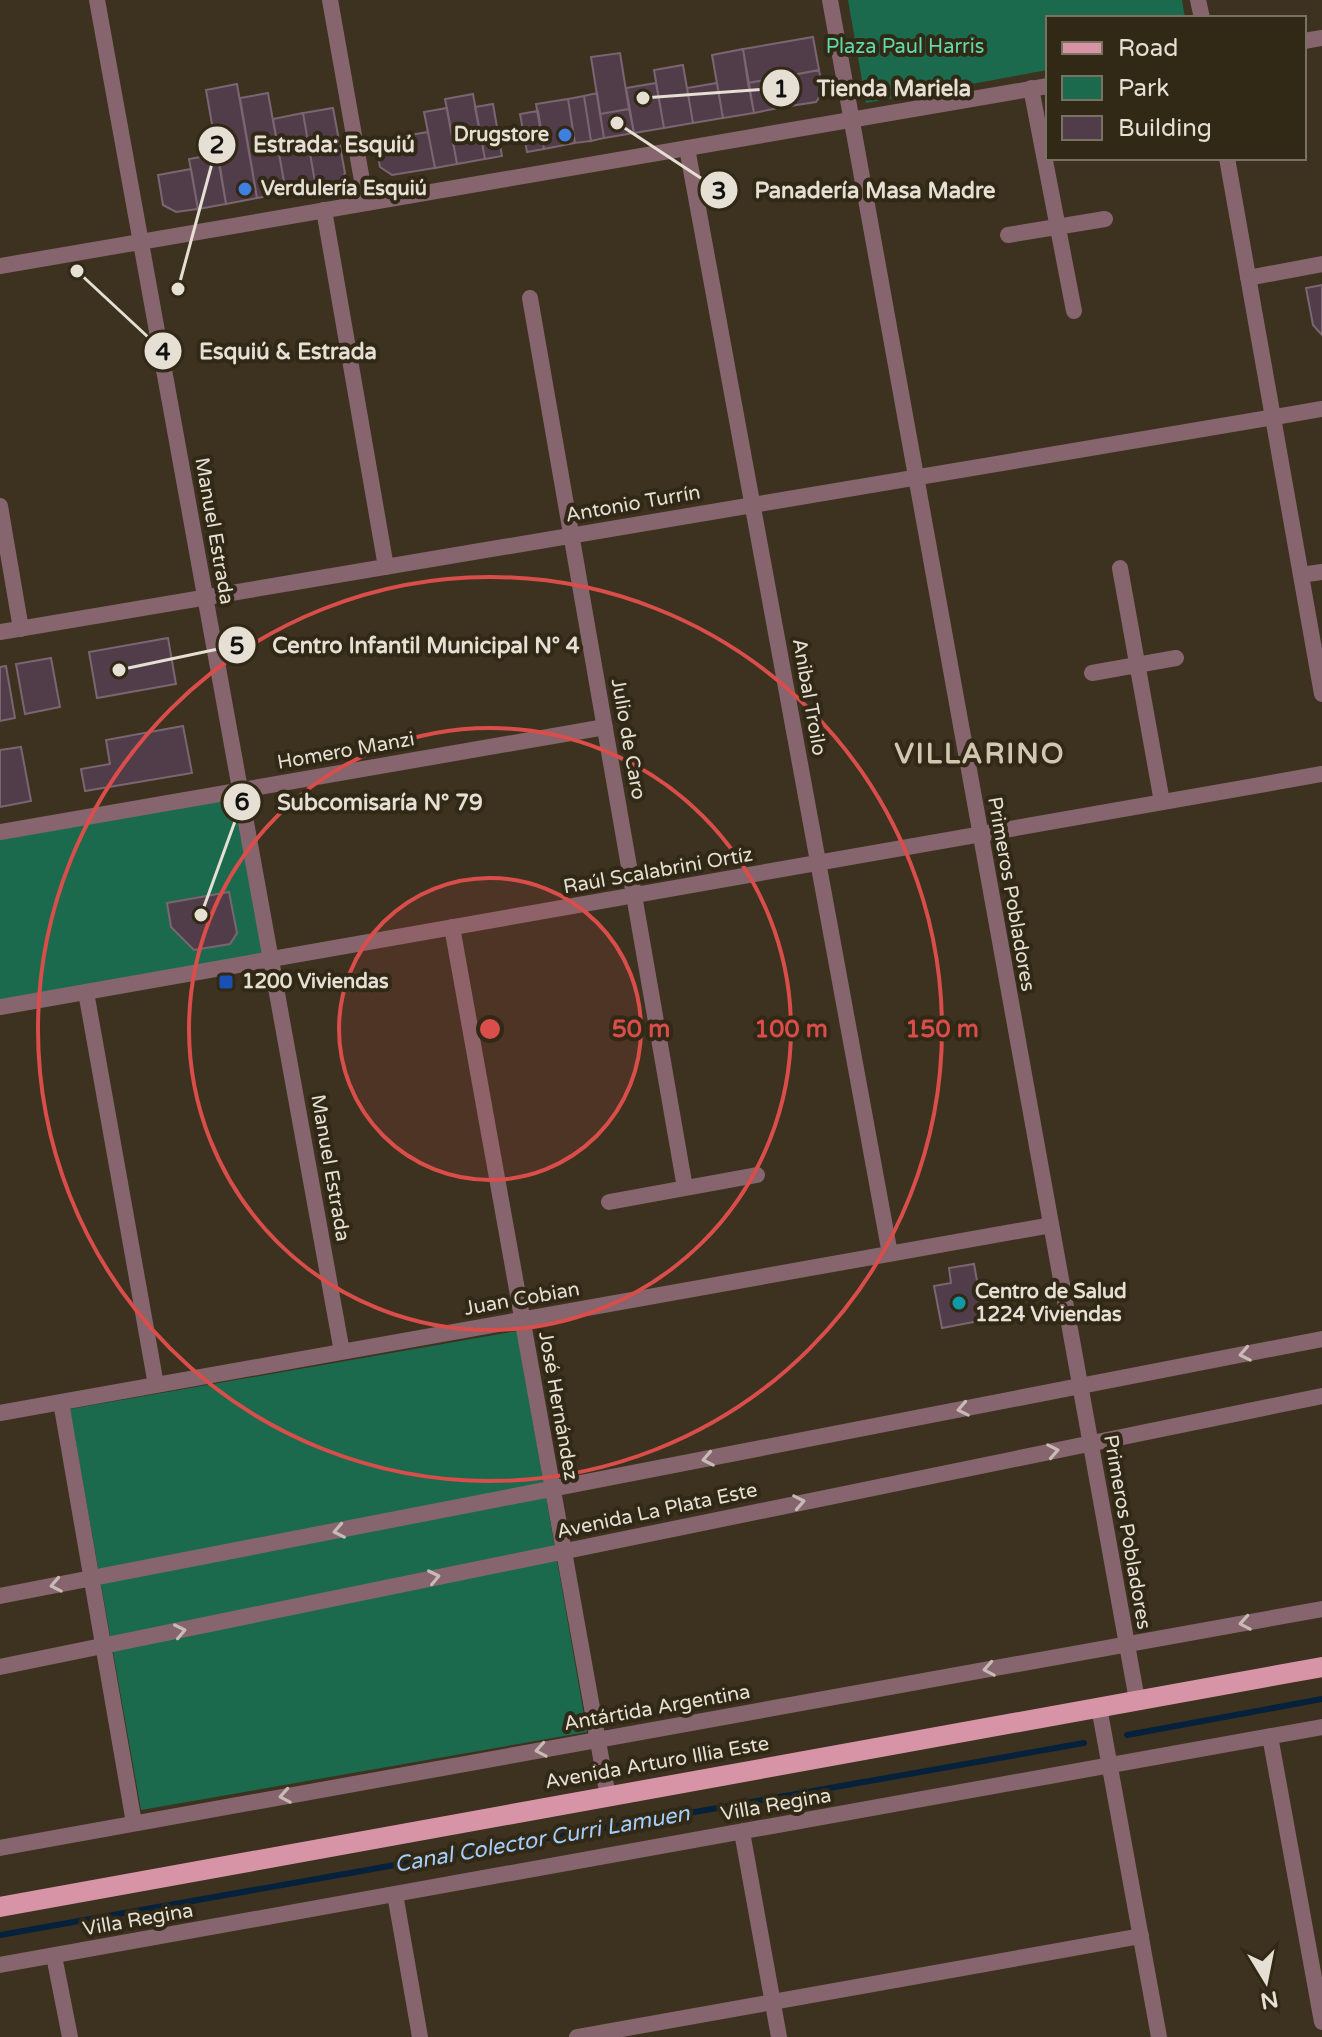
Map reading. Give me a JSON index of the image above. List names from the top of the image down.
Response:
{
  "streets": {
    "main road": ["Avenida Arturo Illia Este"],
    "street": [
      "Antonio Turrín",
      "Manuel Estrada",
      "Anibal Troilo",
      "Julio de Caro",
      "Homero Manzi",
      "Raúl Scalabrini Ortíz",
      "Primeros Pobladores",
      "Juan Cobian",
      "José Hernández",
      "Avenida La Plata Este",
      "Antártida Argentina",
      "Villa Regina"
    ]
  },
  "crossings": [
    ["Antonio Turrín", "Manuel Estrada"],
    ["Antonio Turrín", "Anibal Troilo"],
    ["Antonio Turrín", "Julio de Caro"],
    ["Antonio Turrín", "Primeros Pobladores"],
    ["Manuel Estrada", "Homero Manzi"],
    ["Manuel Estrada", "Raúl Scalabrini Ortíz"],
    ["Manuel Estrada", "Juan Cobian"],
    ["Anibal Troilo", "Raúl Scalabrini Ortíz"],
    ["Anibal Troilo", "Juan Cobian"],
    ["Julio de Caro", "Homero Manzi"],
    ["Julio de Caro", "Raúl Scalabrini Ortíz"],
    ["Raúl Scalabrini Ortíz", "Primeros Pobladores"],
    ["Raúl Scalabrini Ortíz", "José Hernández"],
    ["Primeros Pobladores", "Juan Cobian"],
    ["Primeros Pobladores", "Avenida La Plata Este"],
    ["Primeros Pobladores", "Antártida Argentina"],
    ["Primeros Pobladores", "Avenida Arturo Illia Este"],
    ["Juan Cobian", "José Hernández"],
    ["José Hernández", "Avenida La Plata Este"],
    ["José Hernández", "Antártida Argentina"],
    ["José Hernández", "Avenida Arturo Illia Este"]
  ],
  "one_way": ["Antártida Argentina"],
  "districts": ["VILLARINO"],
  "water": ["Canal Colector Curri Lamuen"],
  "parks": ["Plaza Paul Harris"],
  "places": {
    "other": [
      "Tienda Mariela",
      "Panadería Masa Madre",
      "Drugstore",
      "Verdulería Esquiú",
      "Esquiú & Estrada",
      "Estrada: Esquiú",
      "Centro Infantil Municipal N° 4",
      "Subcomisaría N° 79",
      "Centro de Salud 1224 Viviendas"
    ],
    "transit": ["1200 Viviendas"]
  },
  "legend": ["Road", "Park", "Building"],
  "north": "bottom",
  "rings": ["50 m", "100 m", "150 m"]
}
